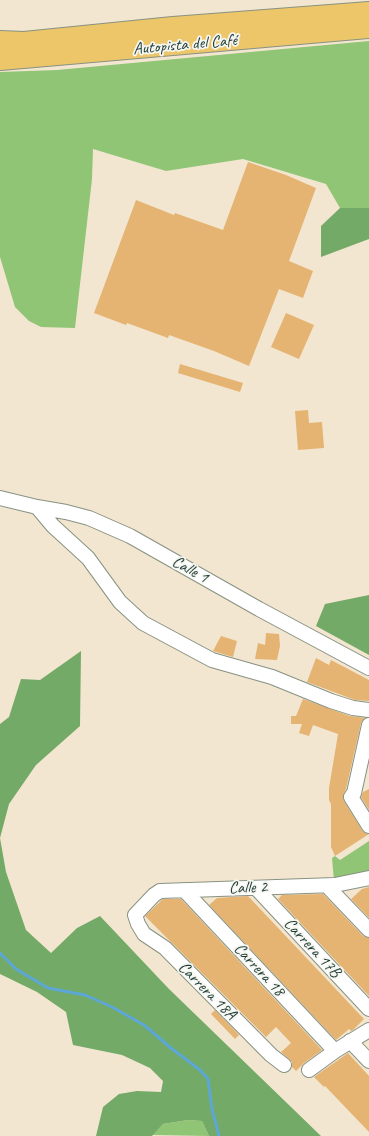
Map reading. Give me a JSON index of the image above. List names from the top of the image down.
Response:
{
  "streets": {
    "highway": ["Autopista del Café"],
    "street": [
      "Calle 1",
      "Calle 2",
      "Carrera 17B",
      "Carrera 18",
      "Carrera 18A"
    ]
  },
  "crossings": [
    ["Calle 2", "Carrera 17B"],
    ["Calle 2", "Carrera 18"],
    ["Calle 2", "Carrera 18A"]
  ]
}
